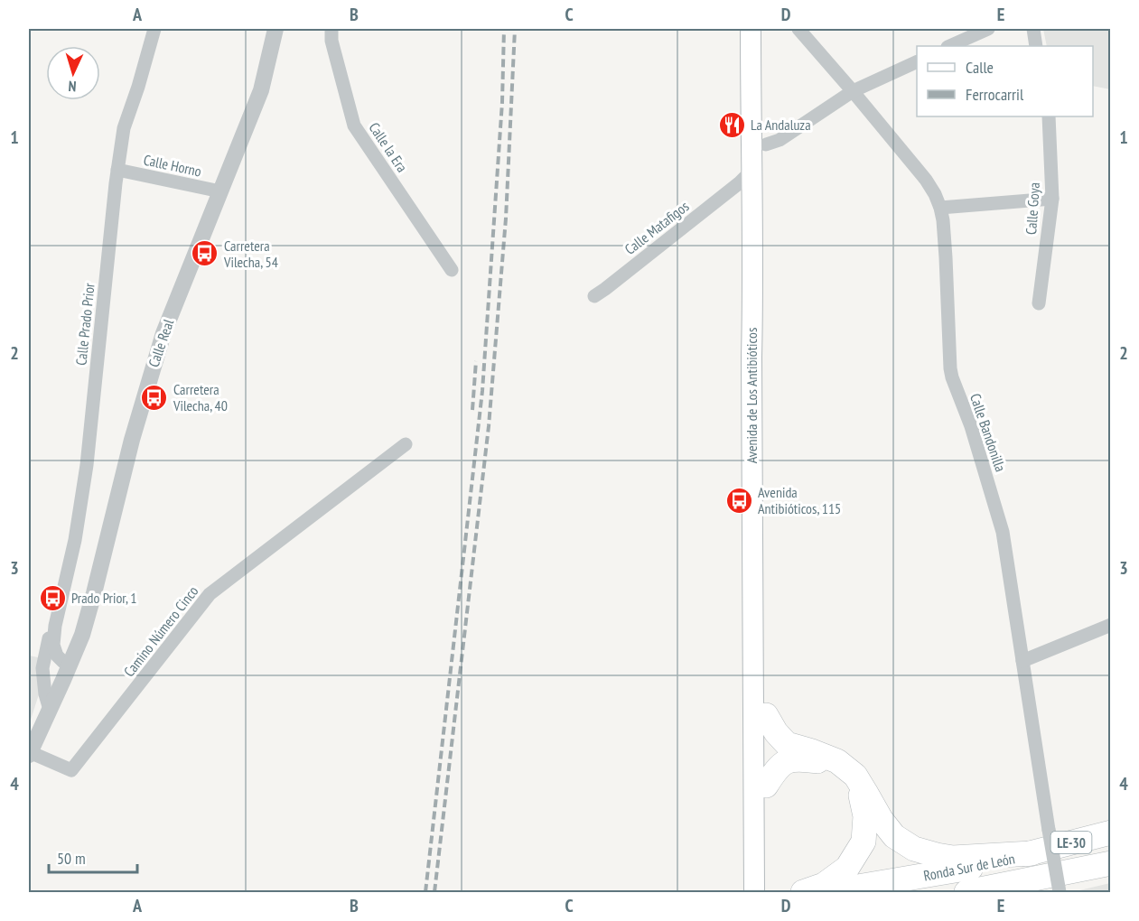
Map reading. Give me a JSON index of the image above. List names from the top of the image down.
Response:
{
  "streets": {
    "highway": ["LE-30", "Ronda Sur de León"],
    "main road": ["Avenida de Los Antibióticos"],
    "street": [
      "Calle la Era",
      "Calle Horno",
      "Calle Goya",
      "Calle Matafigos",
      "Calle Prado Prior",
      "Calle Real",
      "Calle Bandonilla",
      "Camino Número Cinco"
    ]
  },
  "crossings": [
    ["Calle Horno", "Calle Prado Prior"],
    ["Calle Horno", "Calle Real"],
    ["Calle Matafigos", "Avenida de Los Antibióticos"],
    ["Calle Prado Prior", "Calle Real"],
    ["Calle Real", "Camino Número Cinco"]
  ],
  "places": {
    "restaurant": ["La Andaluza"],
    "bus stop": [
      "Carretera Vilecha, 54",
      "Carretera Vilecha, 40",
      "Avenida Antibióticos, 115",
      "Prado Prior, 1"
    ]
  },
  "legend": ["Calle", "Ferrocarril"],
  "scale_bar": "50 m",
  "north": "bottom",
  "grid": {
    "columns": [
      "A",
      "B",
      "C",
      "D",
      "E"
    ],
    "rows": [
      "1",
      "2",
      "3",
      "4"
    ]
  }
}
